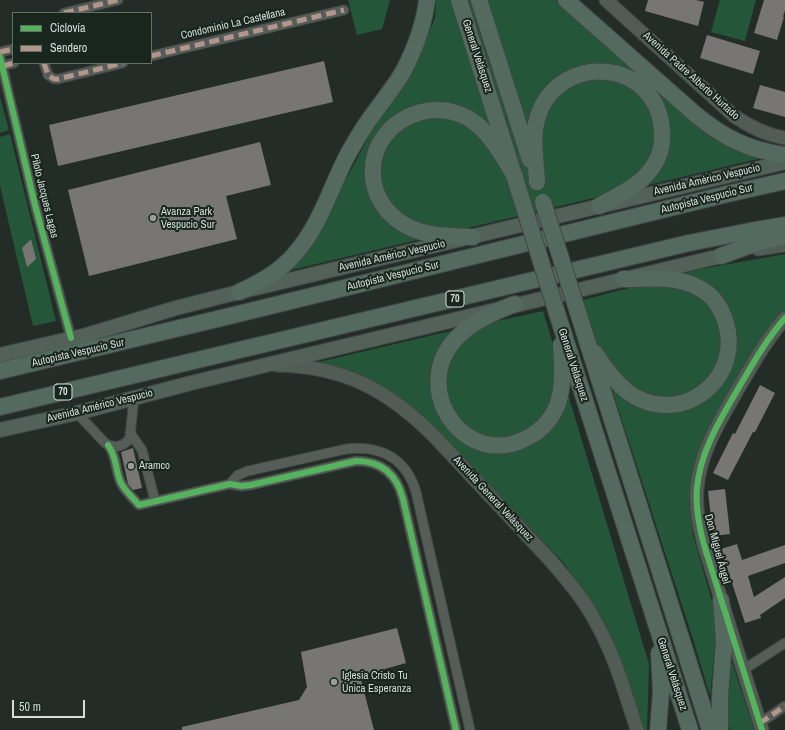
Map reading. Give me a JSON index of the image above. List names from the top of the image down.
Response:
{
  "streets": {
    "highway": ["General Velásquez", "Autopista Vespucio Sur", "70"],
    "main road": ["Avenida Américo Vespucio"],
    "street": [
      "Condominio La Castellana",
      "Avenida Padre Alberto Hurtado",
      "Piloto Jacques Lagas",
      "Avenida General Velásquez",
      "Don Miguel Ángel"
    ]
  },
  "crossings": [
    ["Avenida Américo Vespucio", "Piloto Jacques Lagas"],
    ["Avenida Américo Vespucio", "Avenida General Velásquez"]
  ],
  "places": ["Avanza Park Vespucio Sur", "Aramco", "Iglesia Cristo Tu Única Esperanza"],
  "legend": ["Ciclovía", "Sendero"],
  "scale_bar": "50 m"
}
